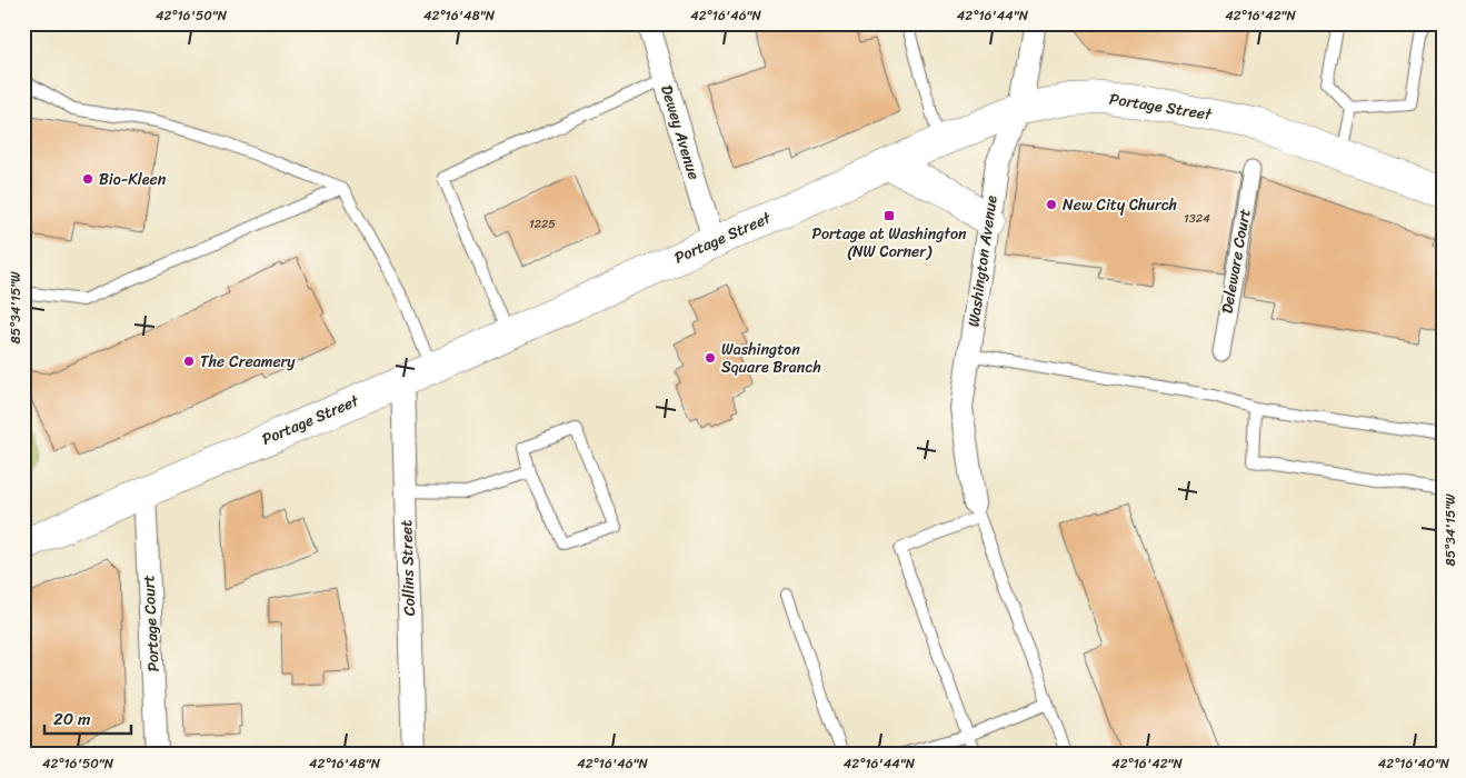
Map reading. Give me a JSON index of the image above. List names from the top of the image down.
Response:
{
  "streets": {
    "main road": ["Portage Street"],
    "street": [
      "Dewey Avenue",
      "Washington Avenue",
      "Deleware Court",
      "Collins Street",
      "Portage Court"
    ]
  },
  "crossings": [
    ["Portage Street", "Dewey Avenue"],
    ["Portage Street", "Washington Avenue"],
    ["Portage Street", "Collins Street"],
    ["Portage Street", "Portage Court"]
  ],
  "places": {
    "other": [
      "Bio-Kleen",
      "New City Church",
      "Washington Square Branch",
      "The Creamery"
    ],
    "transit": ["Portage at Washington (NW Corner)"]
  },
  "house_numbers": ["1324", "1225"],
  "scale_bar": "20 m",
  "coordinates": [
    "42°16'50\"N",
    "42°16'48\"N",
    "42°16'46\"N",
    "42°16'44\"N",
    "42°16'42\"N",
    "85°34'15\"W",
    "42°16'40\"N"
  ]
}
